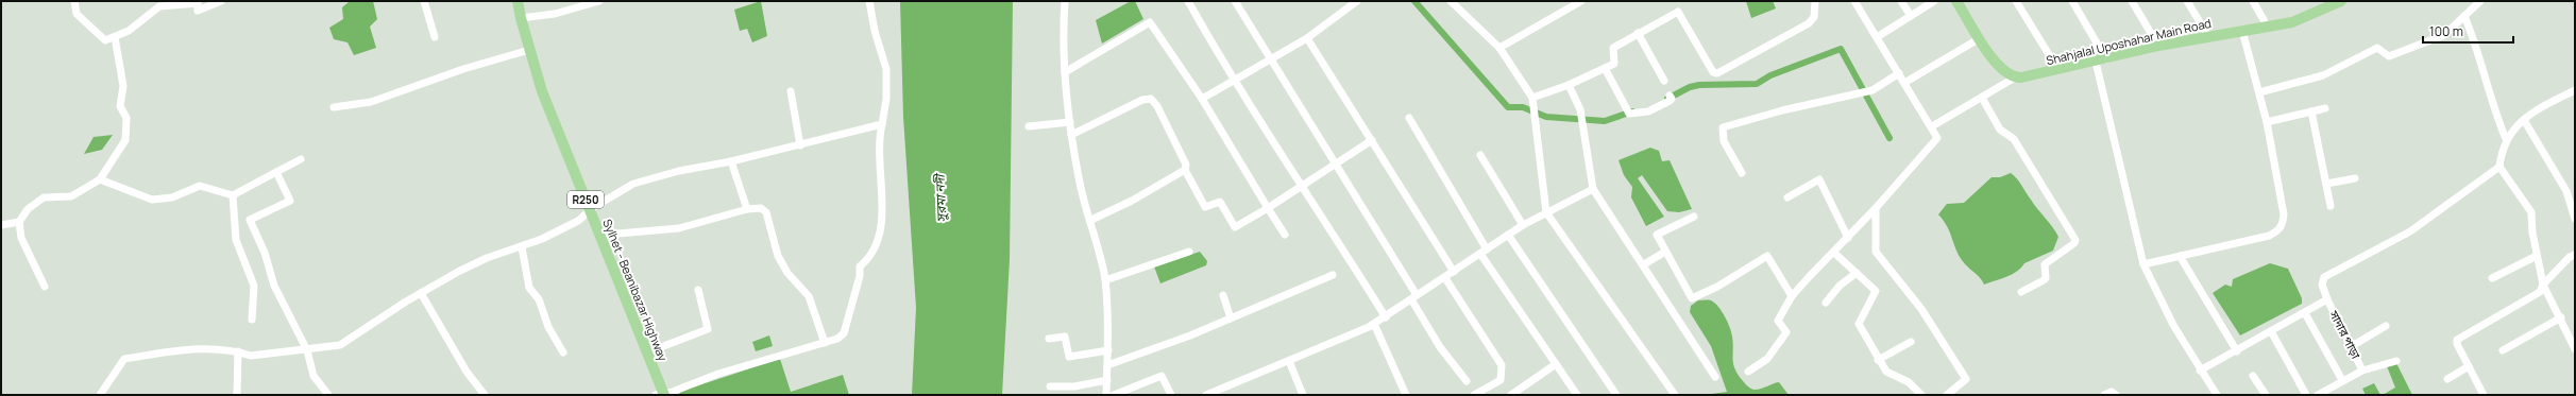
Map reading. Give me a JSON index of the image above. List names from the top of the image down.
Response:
{
  "streets": {
    "main road": ["Shahjalal Uposhahar Main Road", "R250", "Sylhet - Beanibazar Highway"],
    "street": ["সাদার পাড়া"]
  },
  "water": ["সুরমা নদী"],
  "scale_bar": "100 m"
}
